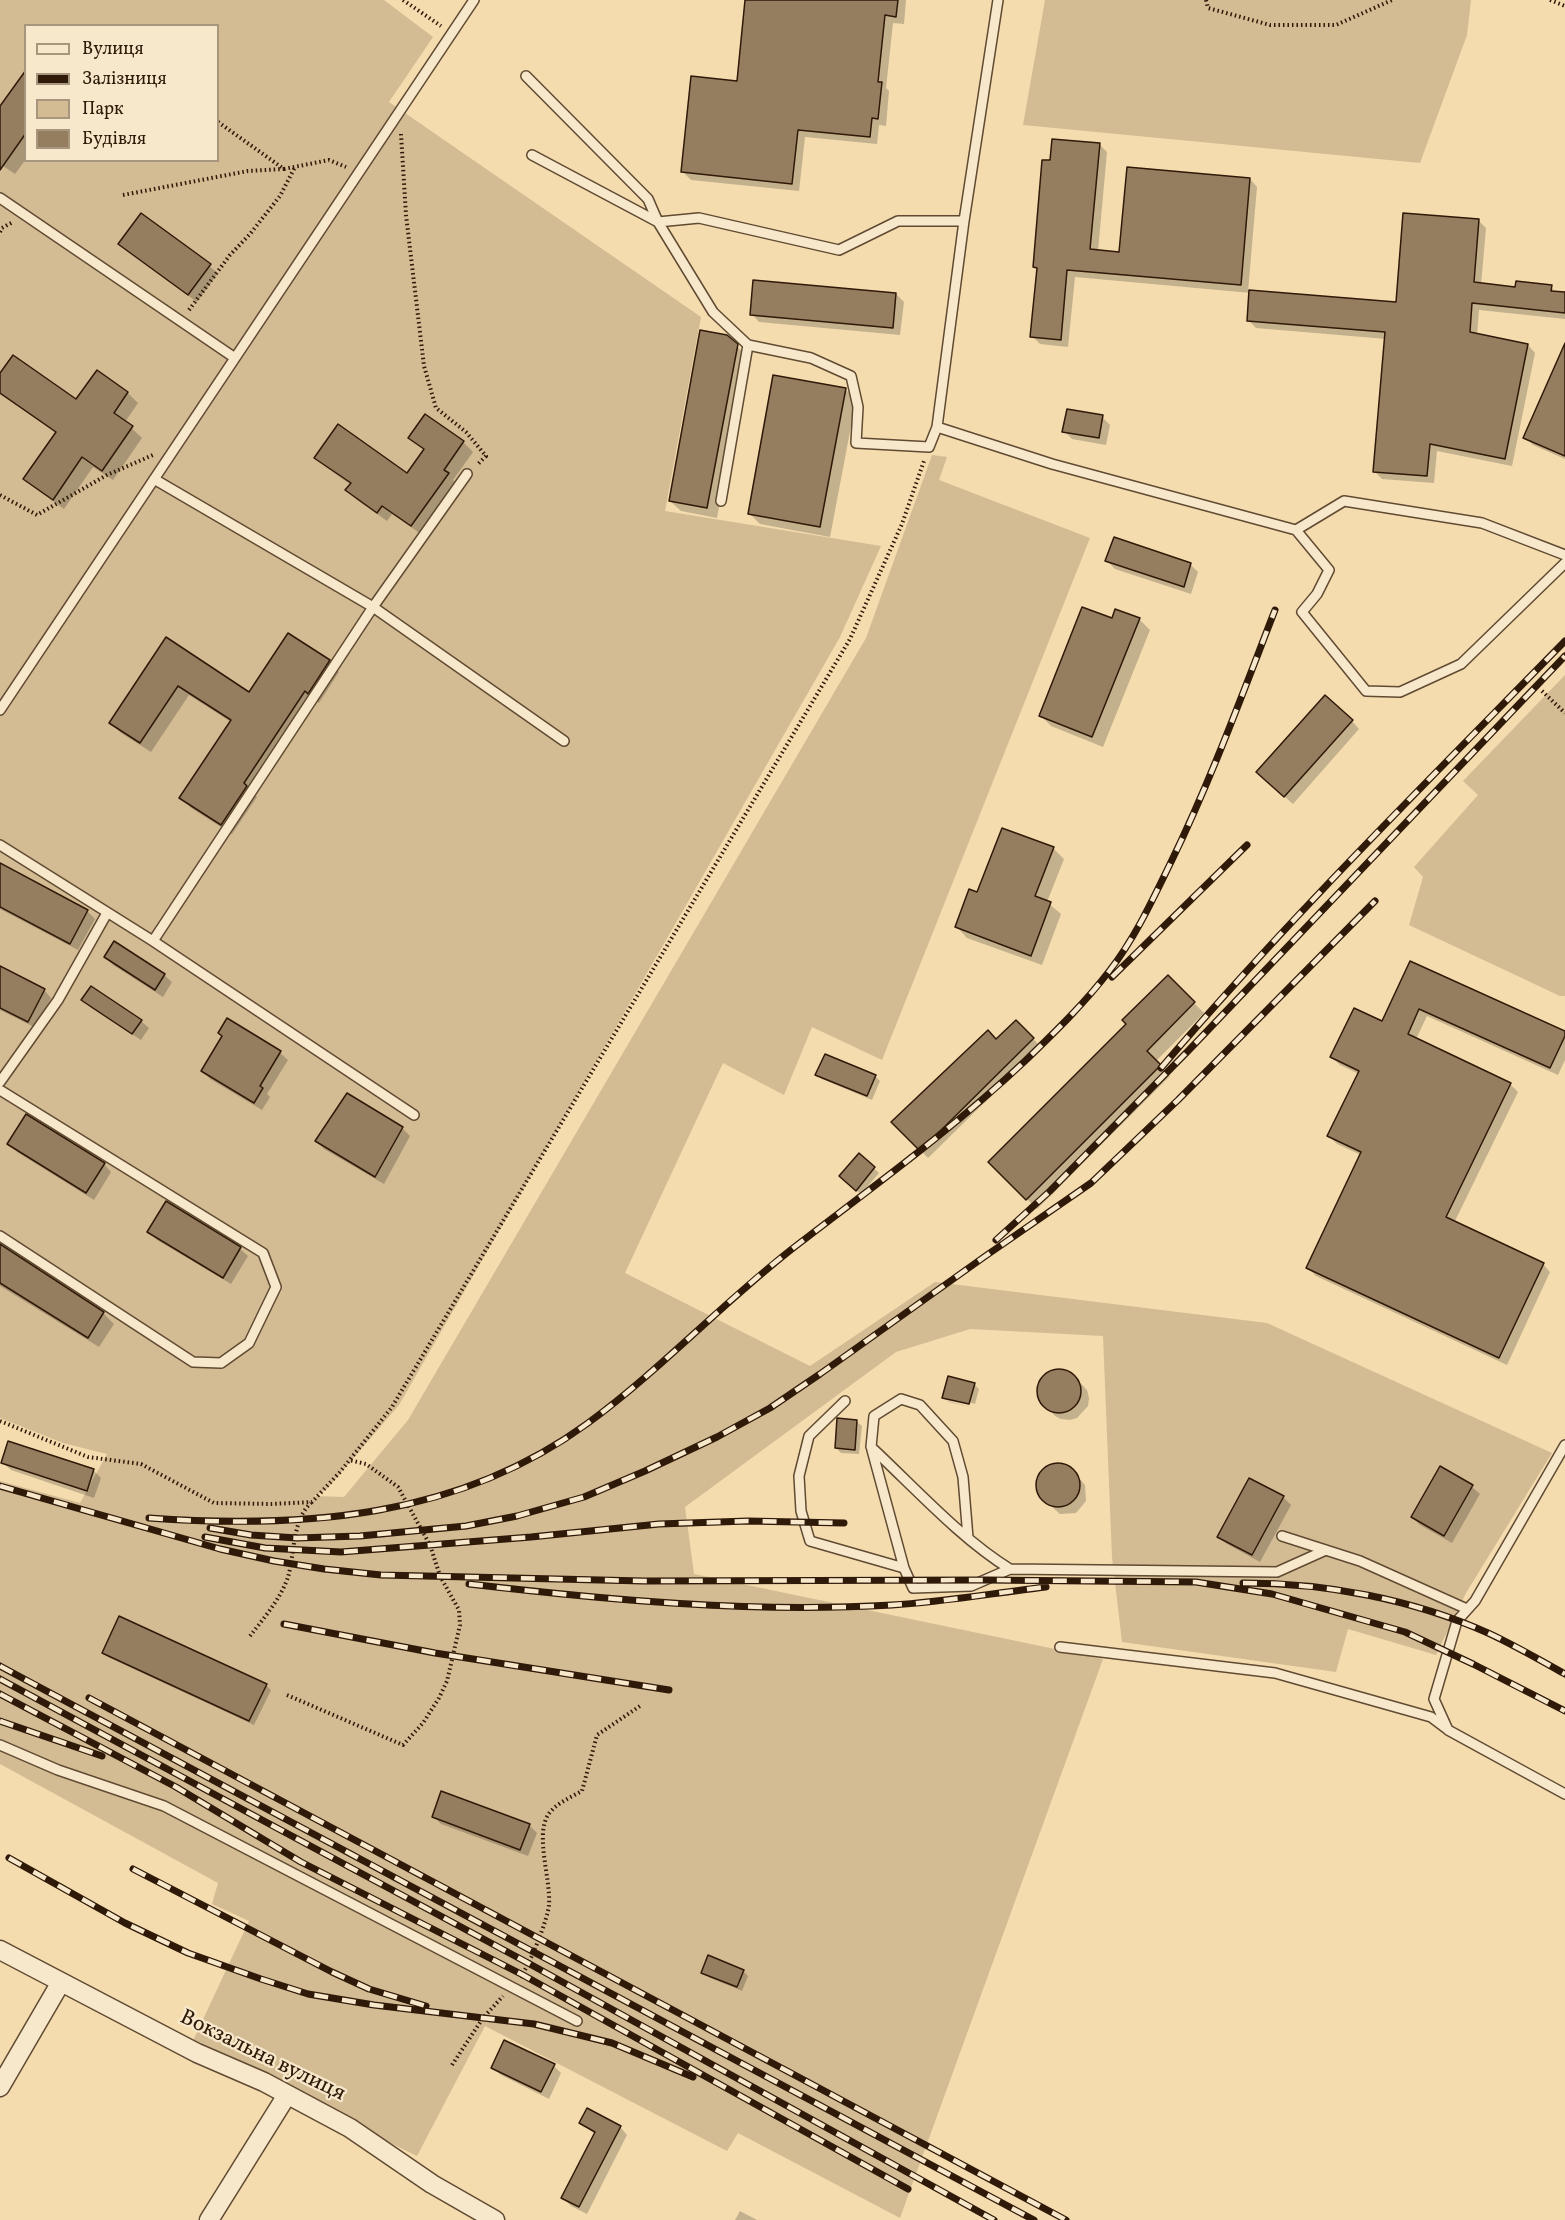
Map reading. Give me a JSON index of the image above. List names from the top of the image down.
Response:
{
  "streets": {
    "street": ["Вокзальна вулиця"]
  },
  "legend": [
    "Вулиця",
    "Залізниця",
    "Парк",
    "Будівля"
  ]
}
